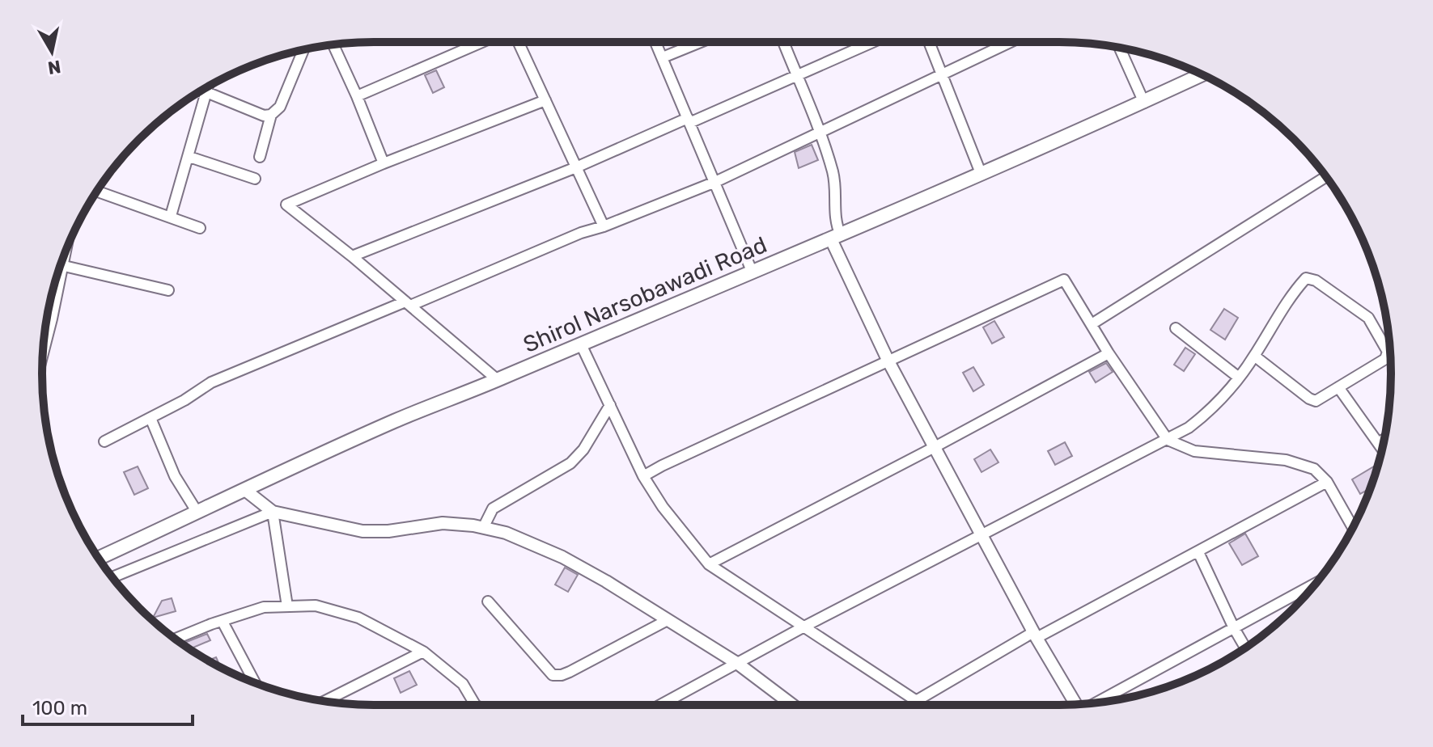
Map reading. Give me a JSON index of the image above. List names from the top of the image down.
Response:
{
  "streets": {
    "main road": ["Shirol Narsobawadi Road"]
  },
  "scale_bar": "100 m",
  "north": "bottom"
}
